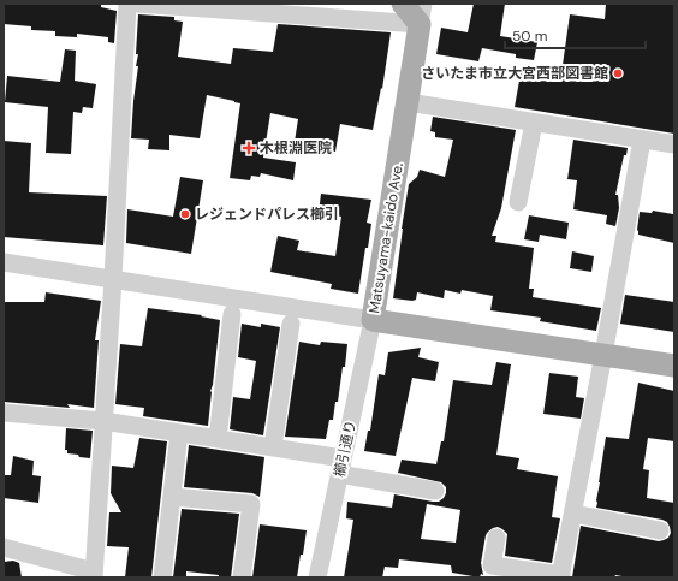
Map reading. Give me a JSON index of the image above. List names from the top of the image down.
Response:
{
  "streets": {
    "main road": ["Matsuyama-kaido Ave."],
    "street": ["櫛引通り"]
  },
  "crossings": [
    ["Matsuyama-kaido Ave.", "櫛引通り"]
  ],
  "places": {
    "other": ["さいたま市立大宮西部図書館", "レジェンドパレス櫛引"],
    "health": ["木根淵医院"]
  },
  "scale_bar": "50 m"
}
